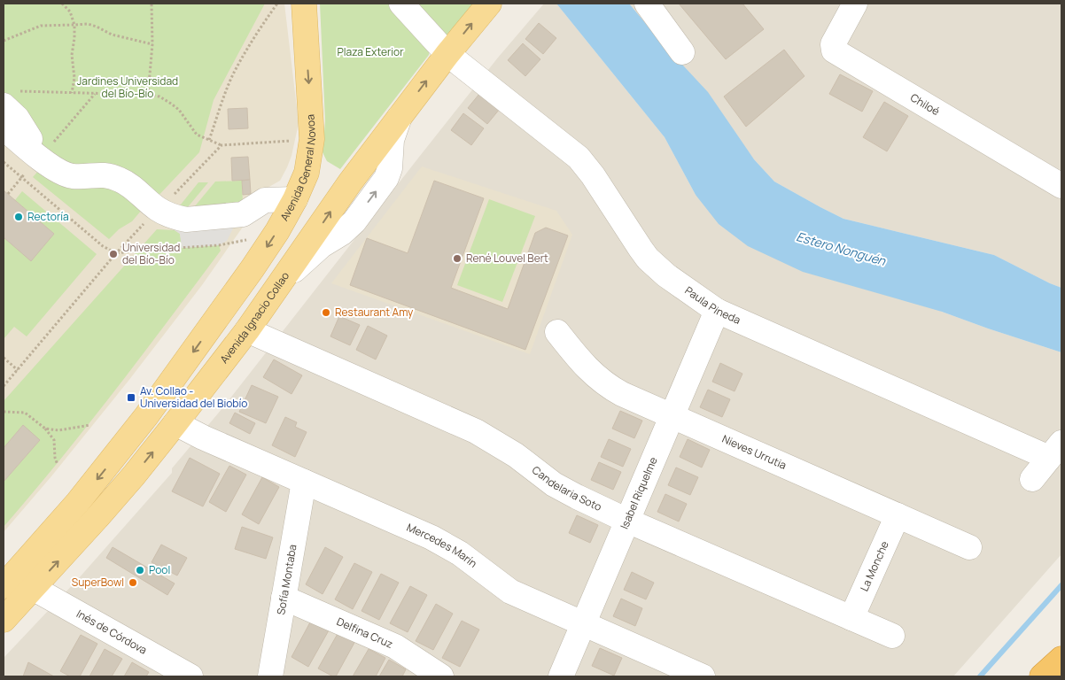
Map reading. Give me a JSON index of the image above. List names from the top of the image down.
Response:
{
  "streets": {
    "main road": ["Avenida General Novoa", "Avenida Ignacio Collao"],
    "street": [
      "Chiloé",
      "Paula Pineda",
      "Nieves Urrutia",
      "Candelaria Soto",
      "Isabel Riquelme",
      "Mercedes Marín",
      "La Monche",
      "Sofía Montaba",
      "Inés de Córdova",
      "Delfina Cruz"
    ]
  },
  "crossings": [
    ["Paula Pineda", "Avenida Ignacio Collao"],
    ["Paula Pineda", "Isabel Riquelme"],
    ["Avenida Ignacio Collao", "Candelaria Soto"],
    ["Avenida Ignacio Collao", "Mercedes Marín"],
    ["Avenida Ignacio Collao", "Inés de Córdova"],
    ["Nieves Urrutia", "Isabel Riquelme"],
    ["Nieves Urrutia", "La Monche"],
    ["Candelaria Soto", "Isabel Riquelme"],
    ["Candelaria Soto", "La Monche"],
    ["Isabel Riquelme", "Mercedes Marín"],
    ["Mercedes Marín", "Sofía Montaba"],
    ["Sofía Montaba", "Delfina Cruz"]
  ],
  "one_way": ["Avenida General Novoa", "Avenida Ignacio Collao"],
  "water": ["Estero Nonguén"],
  "parks": ["Plaza Exterior", "Jardines Universidad del Bío-Bío"],
  "places": {
    "other": [
      "Rectoría",
      "Universidad del Bío-Bío",
      "René Louvel Bert",
      "Restaurant Amy",
      "Pool",
      "SuperBowl"
    ],
    "transit": ["Av. Collao - Universidad del Biobío"]
  }
}
